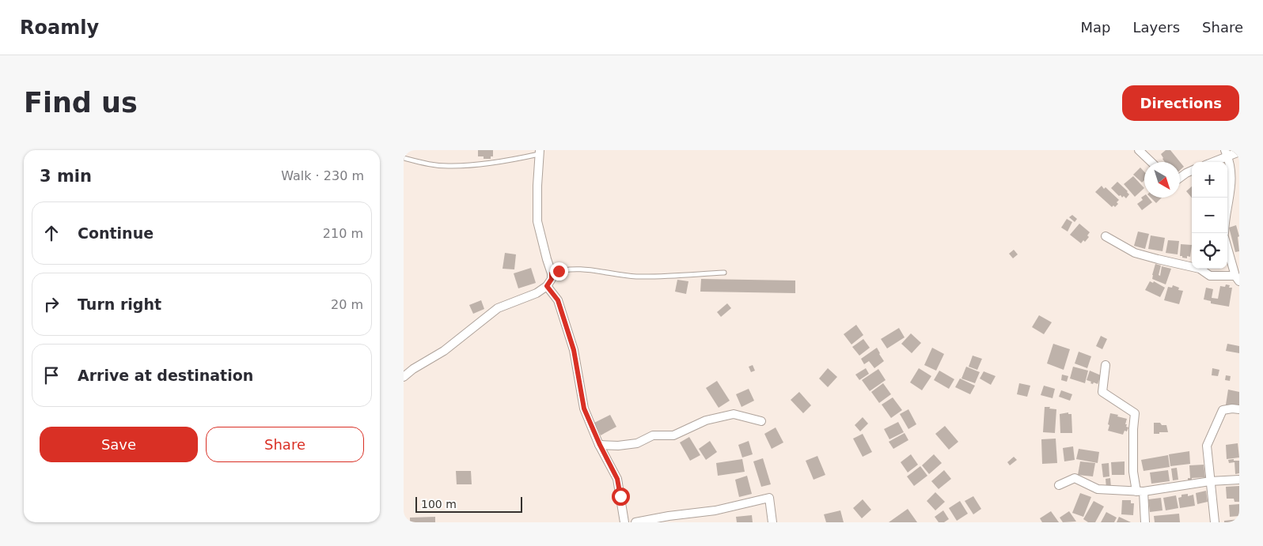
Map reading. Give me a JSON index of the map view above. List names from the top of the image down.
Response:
{
  "scale_bar": "100 m",
  "north": "bottom right",
  "page": {
    "header": "Roamly",
    "nav": ["Map", "Layers", "Share"],
    "buttons": [
      "Directions",
      ["Save", "Share"]
    ],
    "title": "Find us",
    "heading": ["3 min", "Walk · 230 m"],
    "map_buttons": ["+", "−"],
    "list": [
      ["Continue", "210 m"],
      ["Turn right", "20 m"],
      "Arrive at destination"
    ],
    "scale": "100 m"
  }
}
